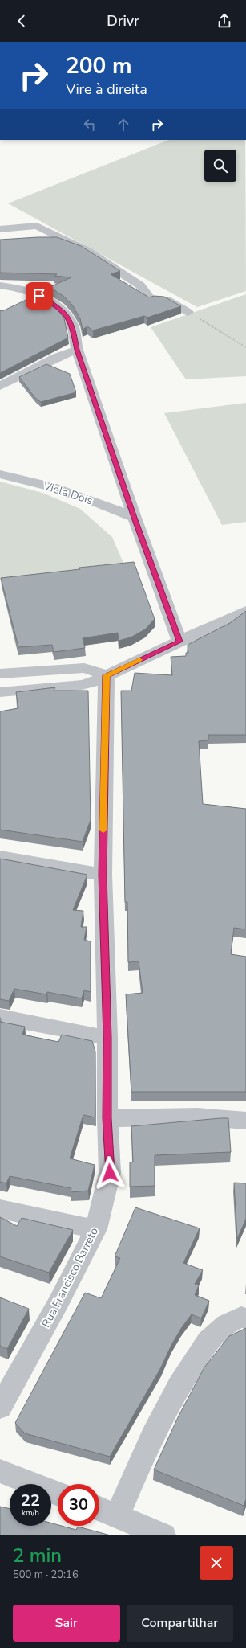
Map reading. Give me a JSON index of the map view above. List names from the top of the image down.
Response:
{
  "streets": {
    "street": ["Viela Dois", "Rua Francisco Barreto"]
  },
  "page": {
    "header": "Drivr",
    "turn": ["200 m", "Vire à direita"],
    "speed": "22 km/h",
    "limit": "30",
    "heading": ["2 min", "500 m · 20:16"],
    "buttons": ["Sair", "Compartilhar"]
  }
}
